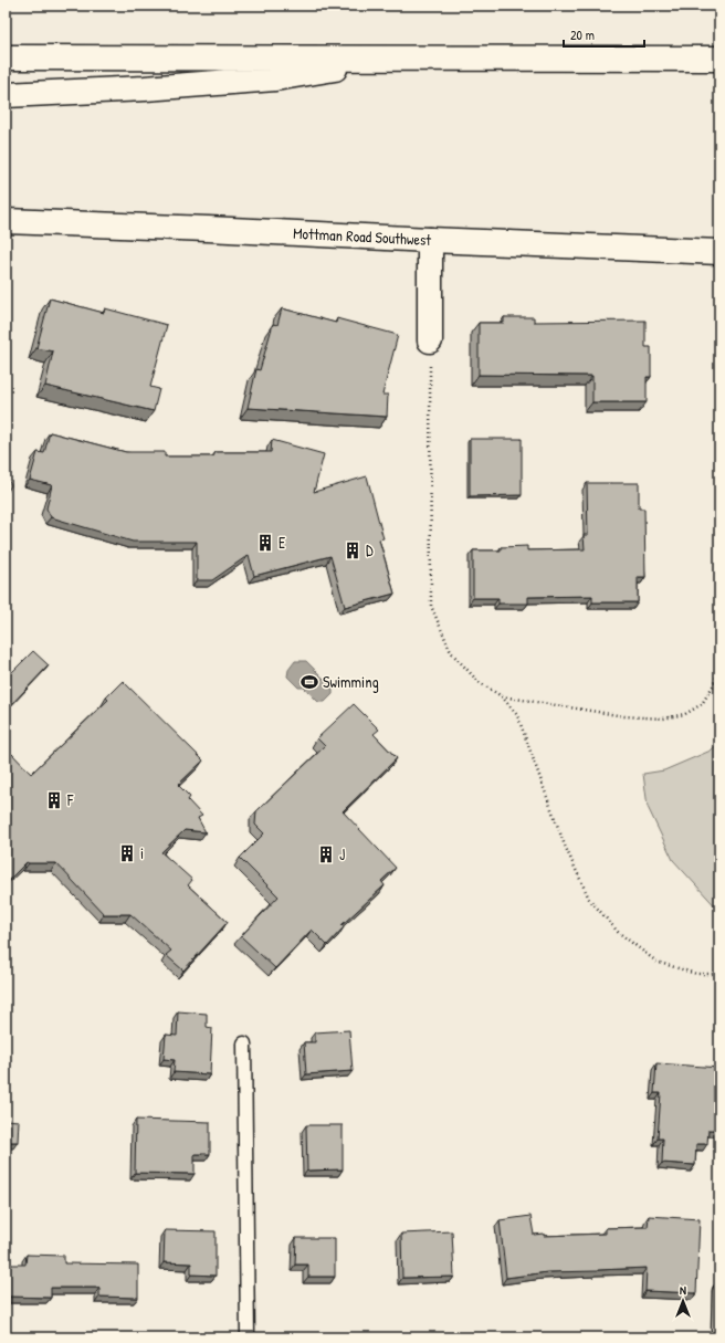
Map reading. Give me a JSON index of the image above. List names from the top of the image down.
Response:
{
  "streets": {
    "main road": ["Mottman Road Southwest"]
  },
  "places": {
    "building": [
      "E",
      "D",
      "F",
      "i",
      "J"
    ],
    "sports": ["Swimming"]
  },
  "scale_bar": "20 m",
  "north": "top"
}
